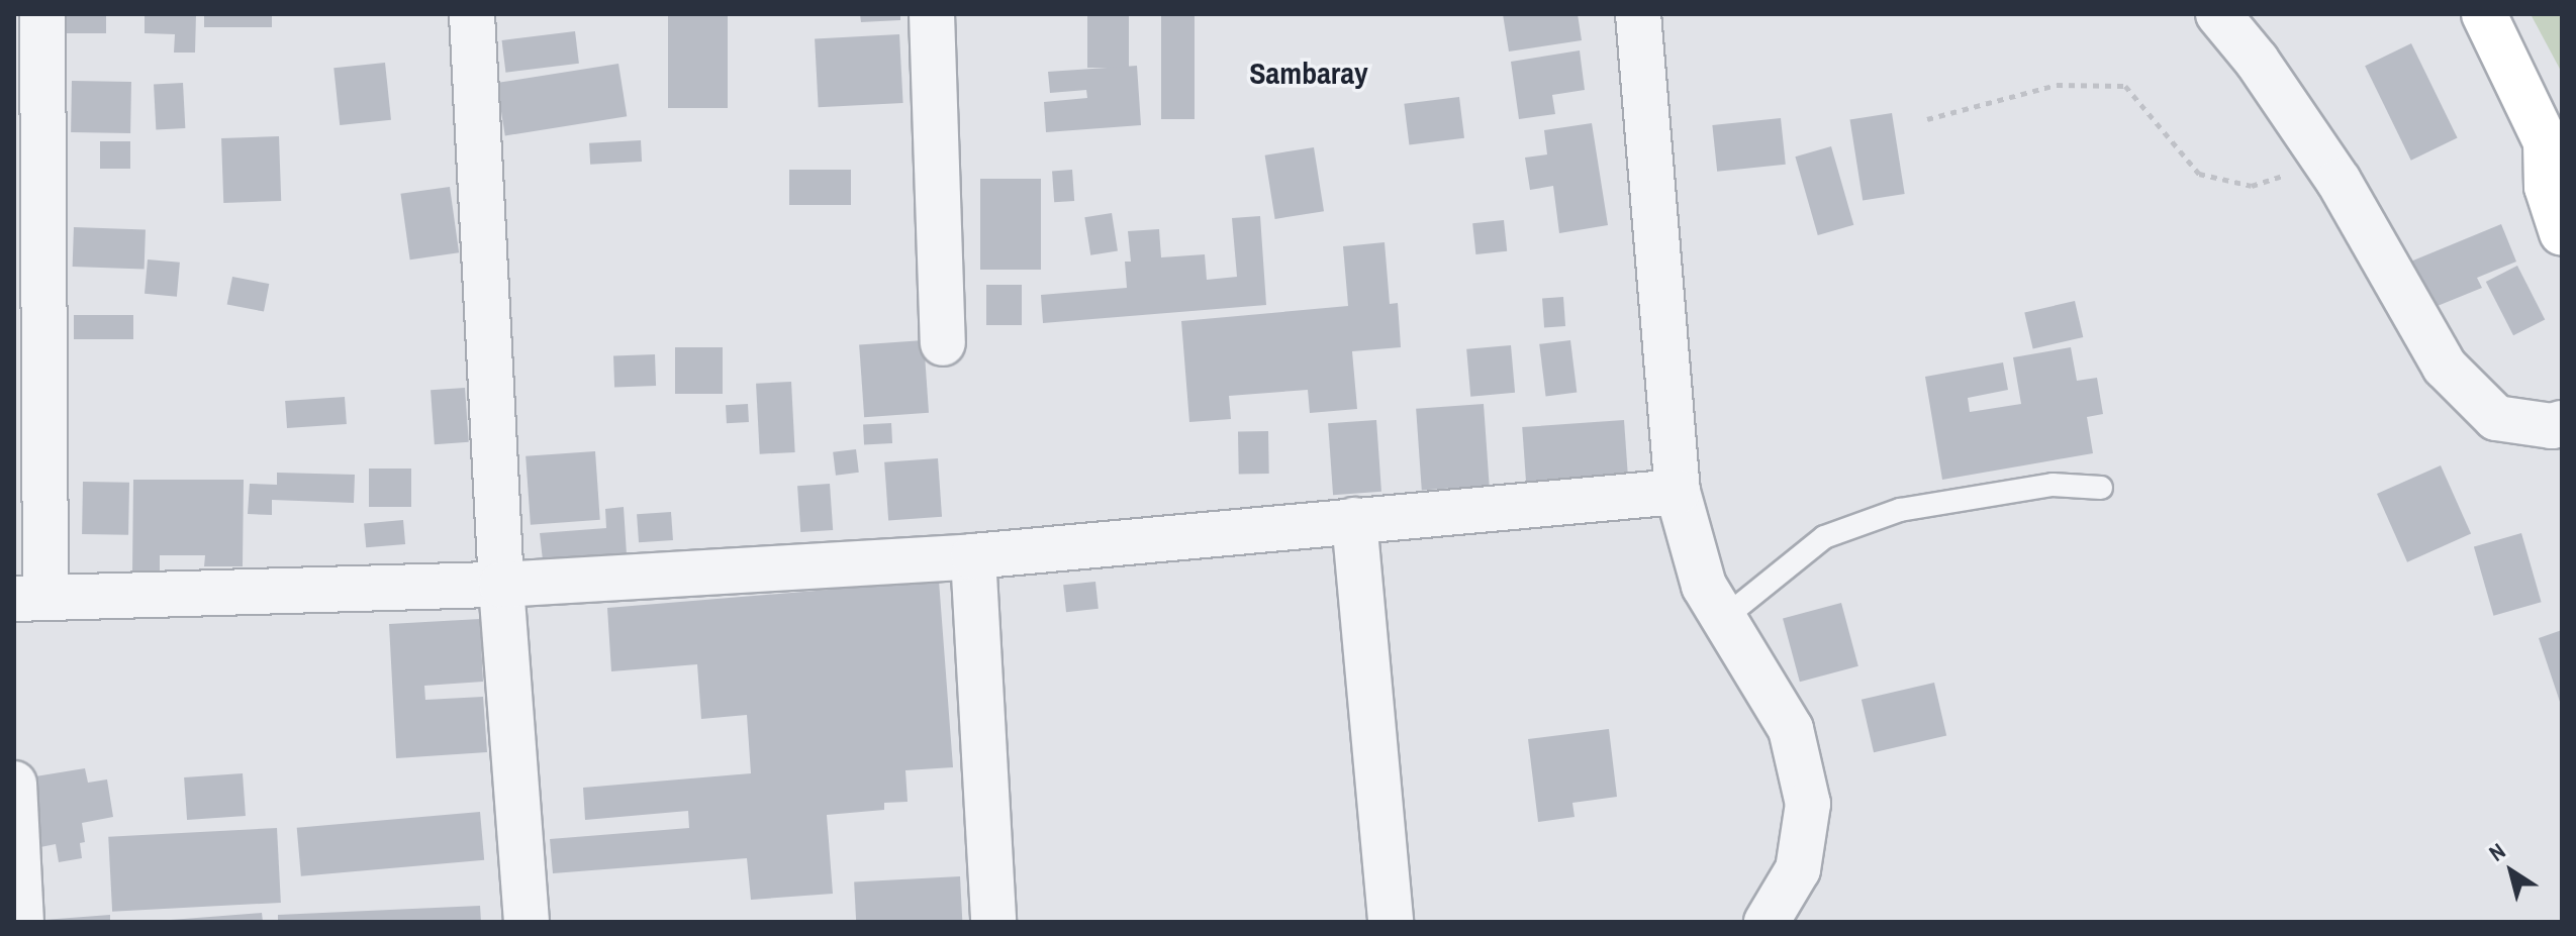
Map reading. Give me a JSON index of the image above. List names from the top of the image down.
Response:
{
  "districts": ["Sambaray"],
  "north": "top left"
}
